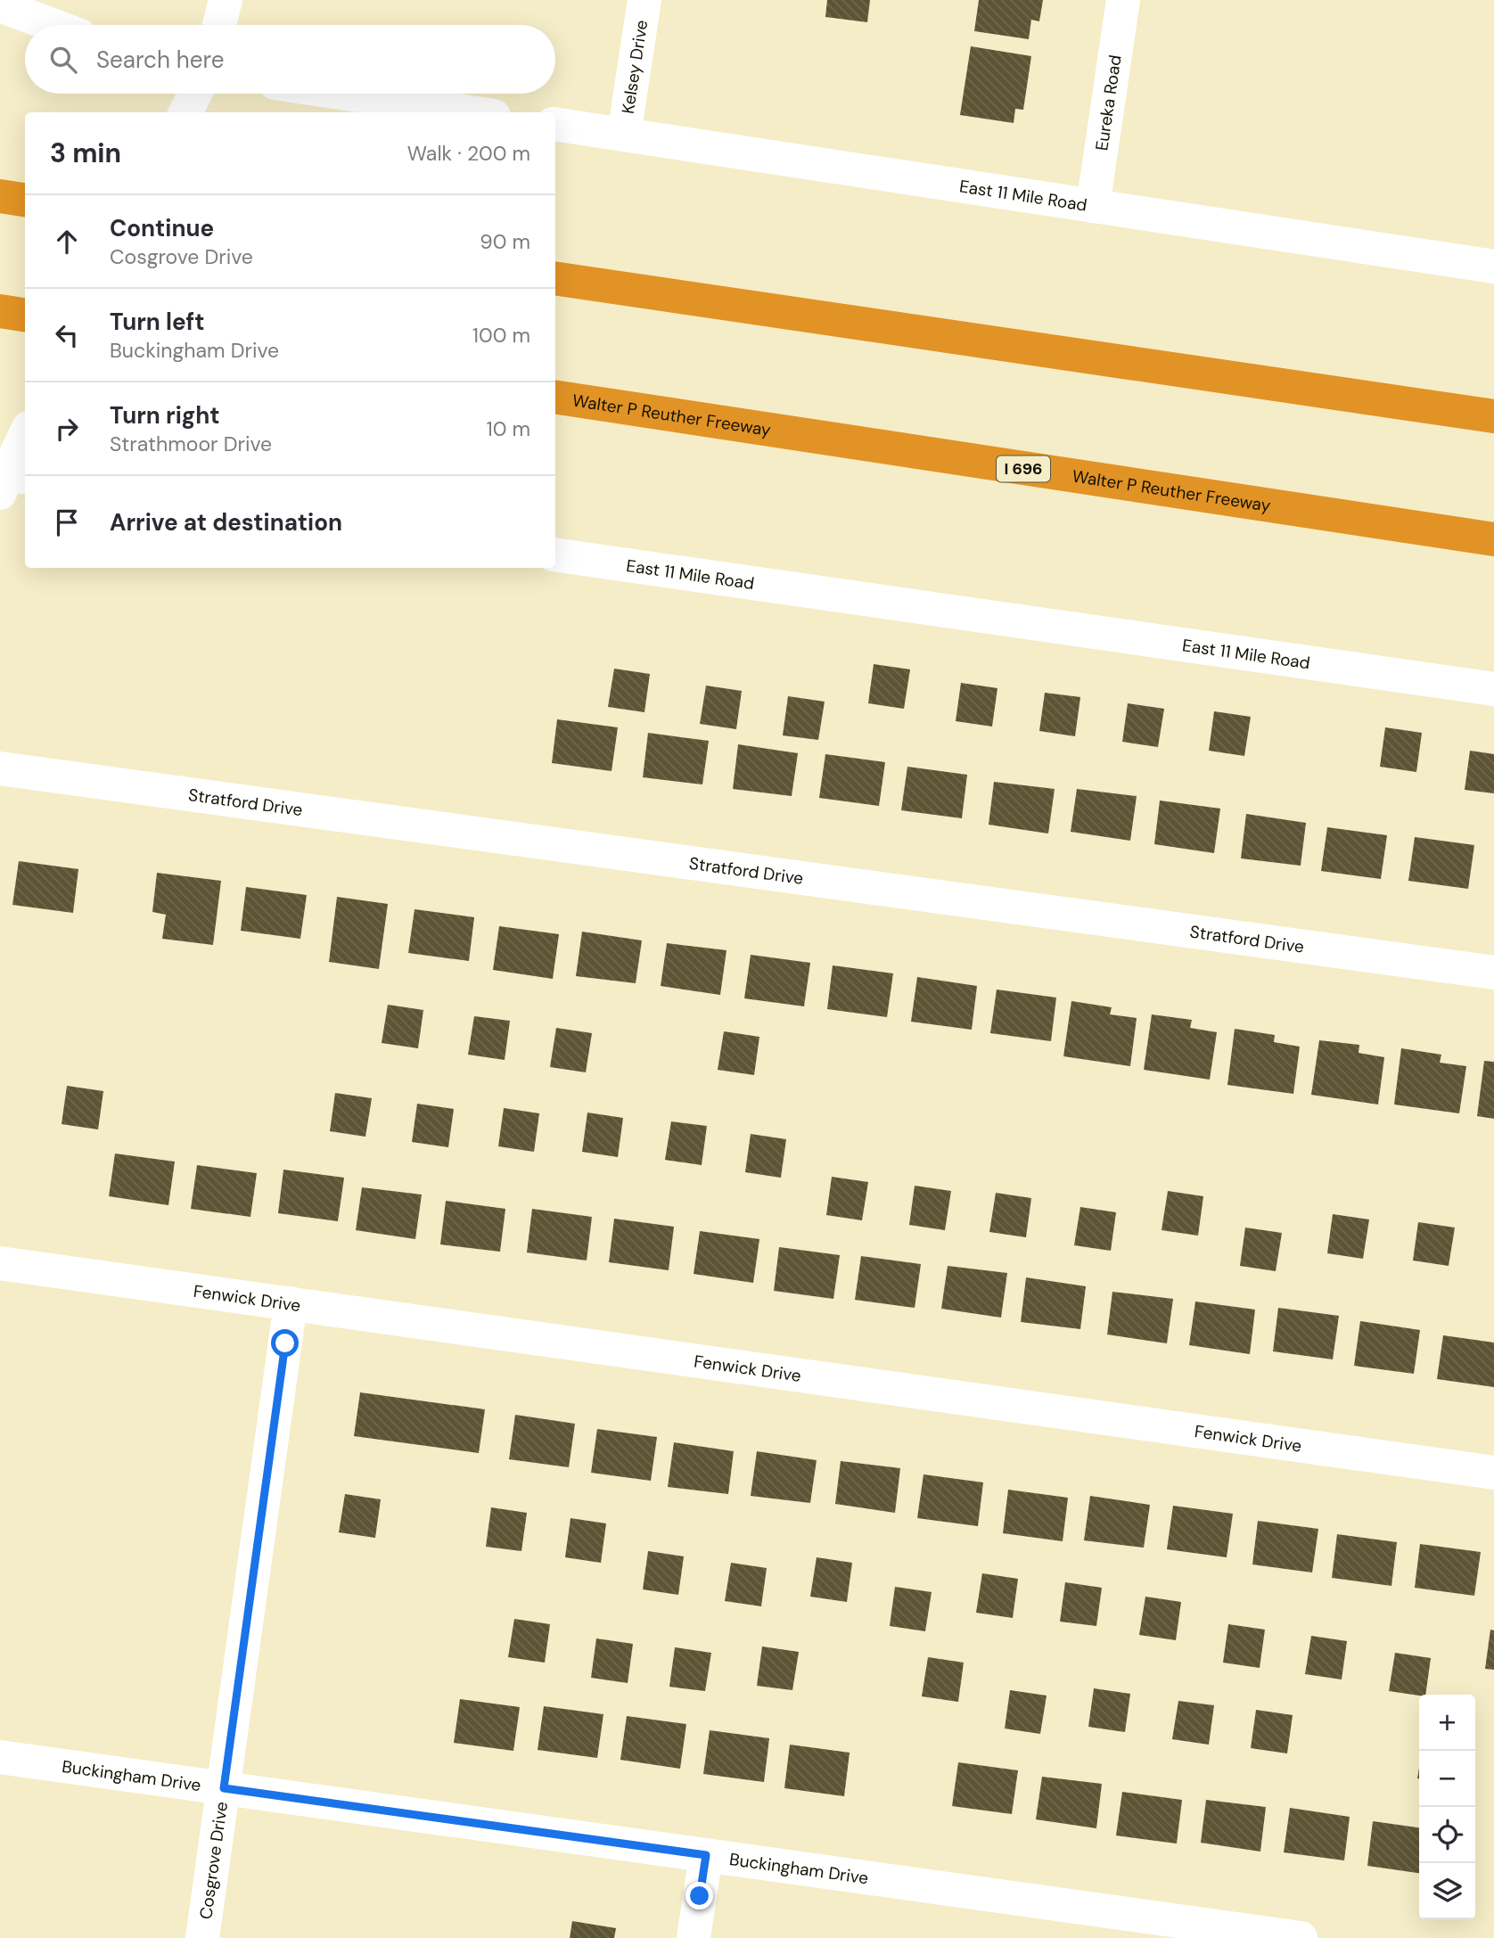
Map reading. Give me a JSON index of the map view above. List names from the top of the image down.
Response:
{
  "streets": {
    "highway": ["Walter P Reuther Freeway", "I 696"],
    "street": [
      "Kelsey Drive",
      "Eureka Road",
      "East 11 Mile Road",
      "Stratford Drive",
      "Fenwick Drive",
      "Buckingham Drive",
      "Cosgrove Drive"
    ]
  },
  "crossings": [
    ["Kelsey Drive", "East 11 Mile Road"],
    ["Eureka Road", "East 11 Mile Road"],
    ["Fenwick Drive", "Cosgrove Drive"],
    ["Buckingham Drive", "Cosgrove Drive"]
  ],
  "page": {
    "search": "Search here",
    "heading": ["3 min", "Walk · 200 m"],
    "list": [
      ["Continue", "Cosgrove Drive", "90 m"],
      ["Turn left", "Buckingham Drive", "100 m"],
      ["Turn right", "Strathmoor Drive", "10 m"],
      "Arrive at destination"
    ],
    "map_buttons": ["+", "−"]
  }
}
